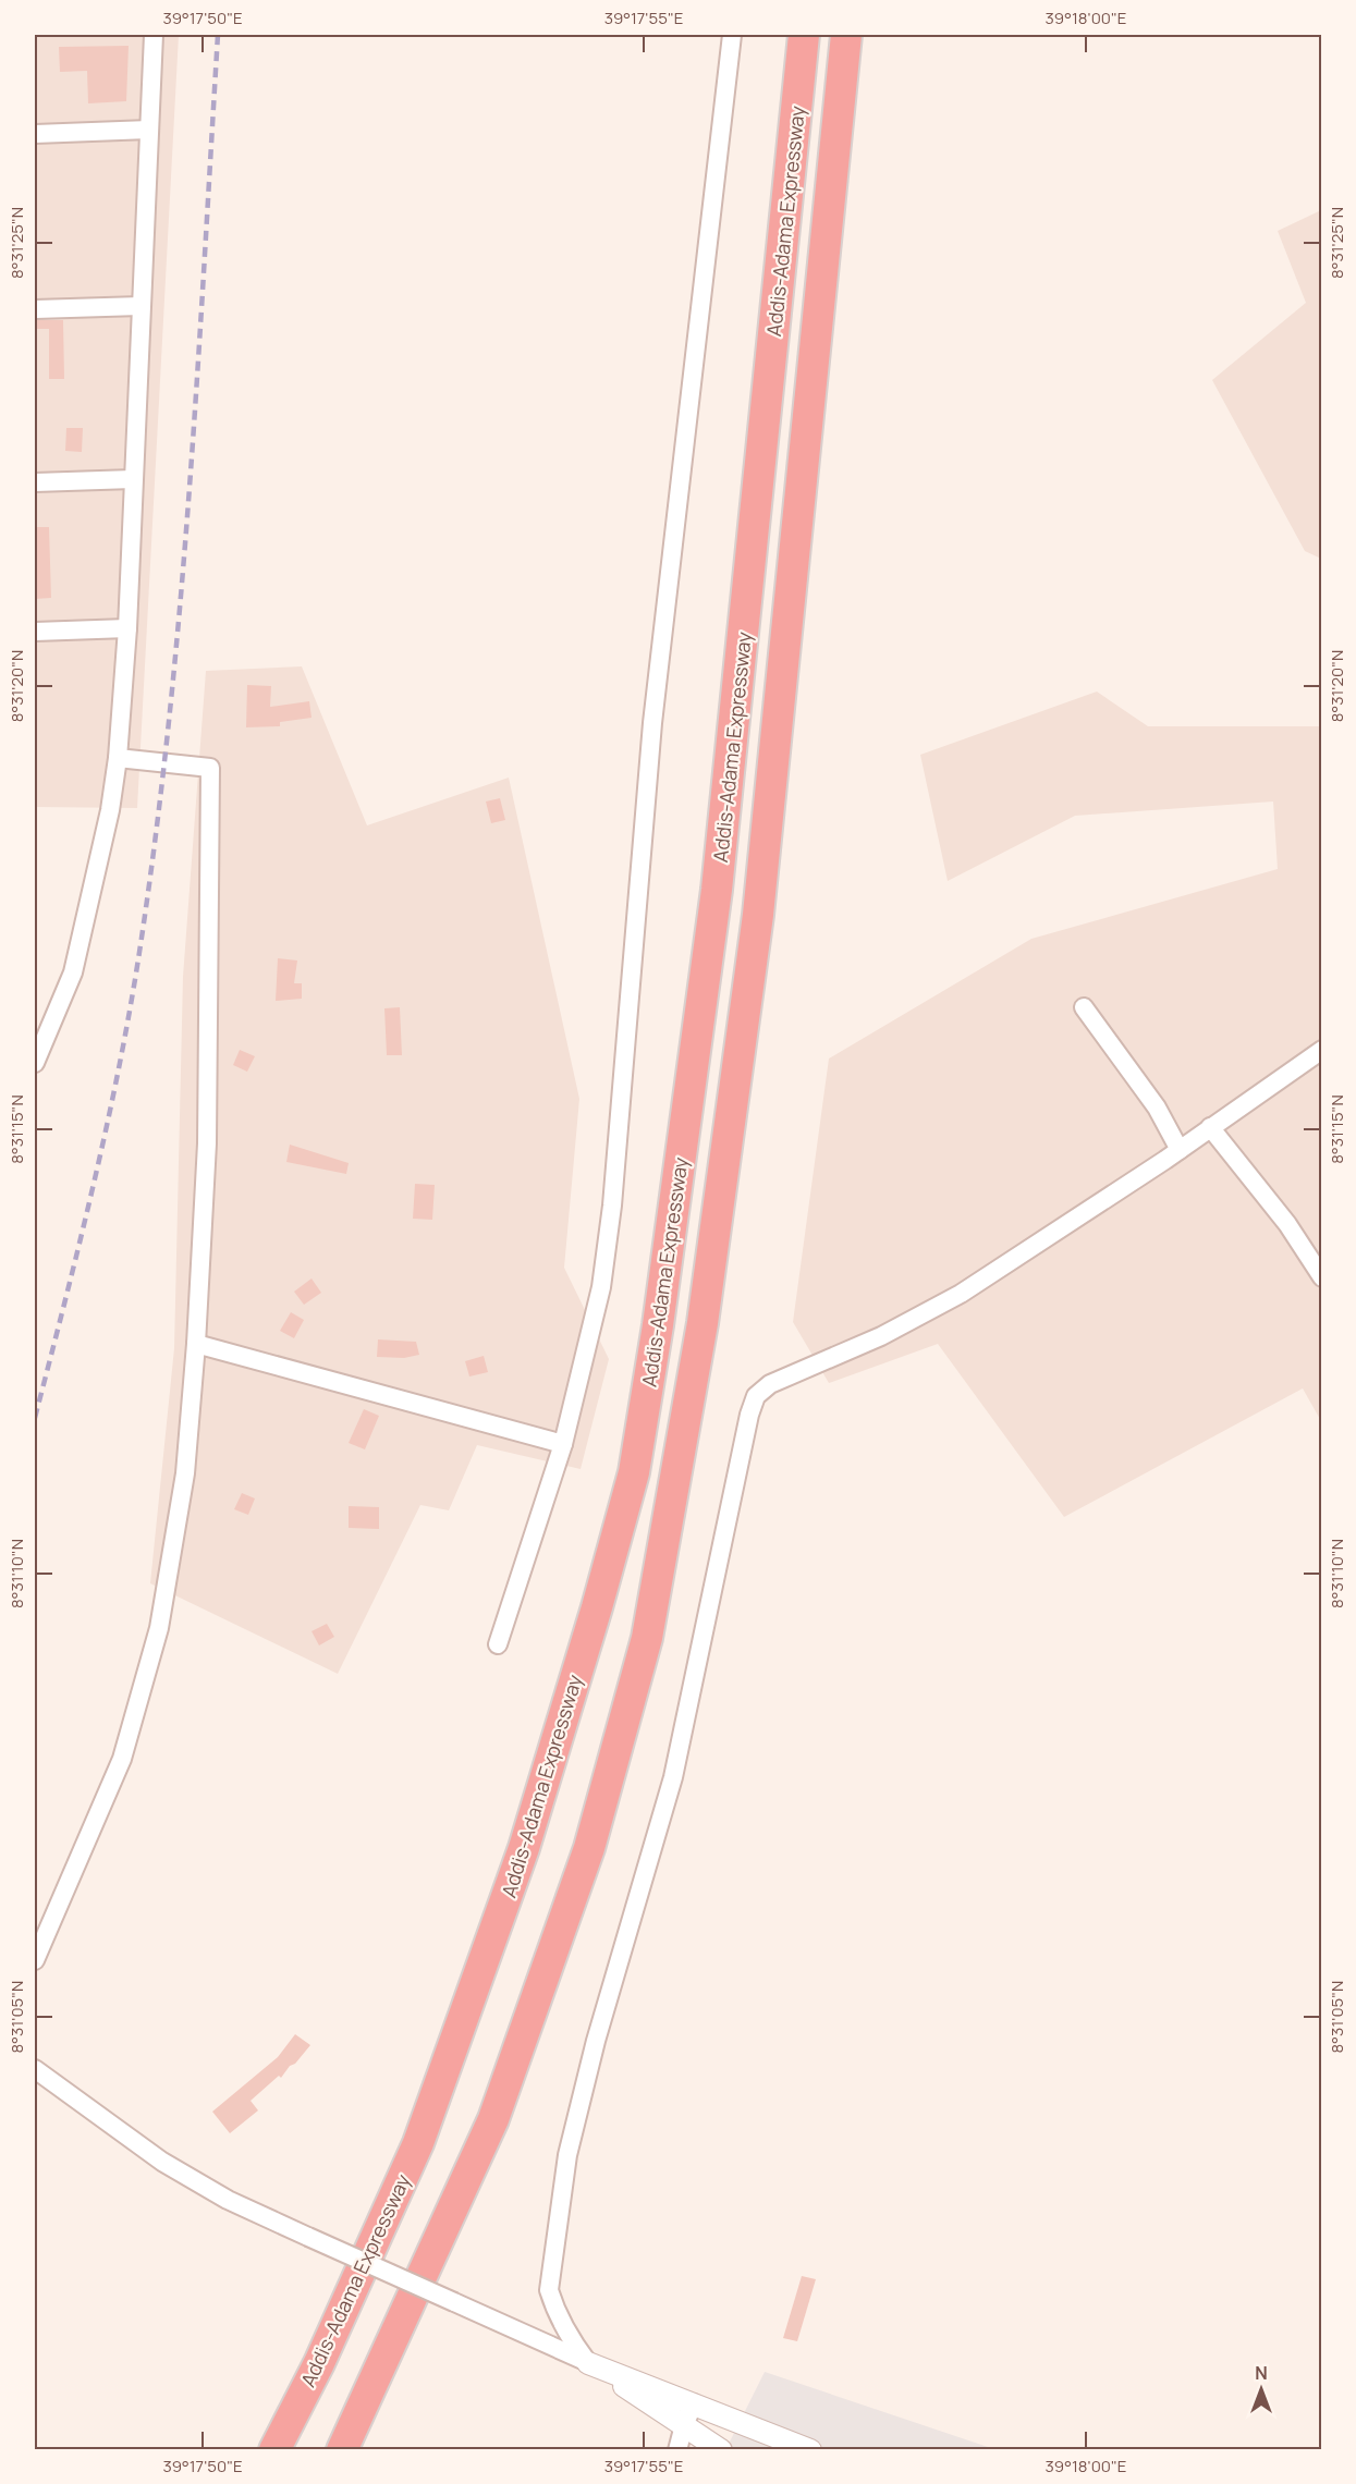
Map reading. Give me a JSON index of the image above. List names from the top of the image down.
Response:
{
  "streets": {
    "highway": ["Addis-Adama Expressway"]
  },
  "north": "top",
  "coordinates": [
    "39°17'50\"E",
    "39°17'55\"E",
    "39°18'00\"E",
    "8°31'25\"N",
    "8°31'20\"N",
    "8°31'15\"N",
    "8°31'10\"N",
    "8°31'05\"N"
  ]
}
